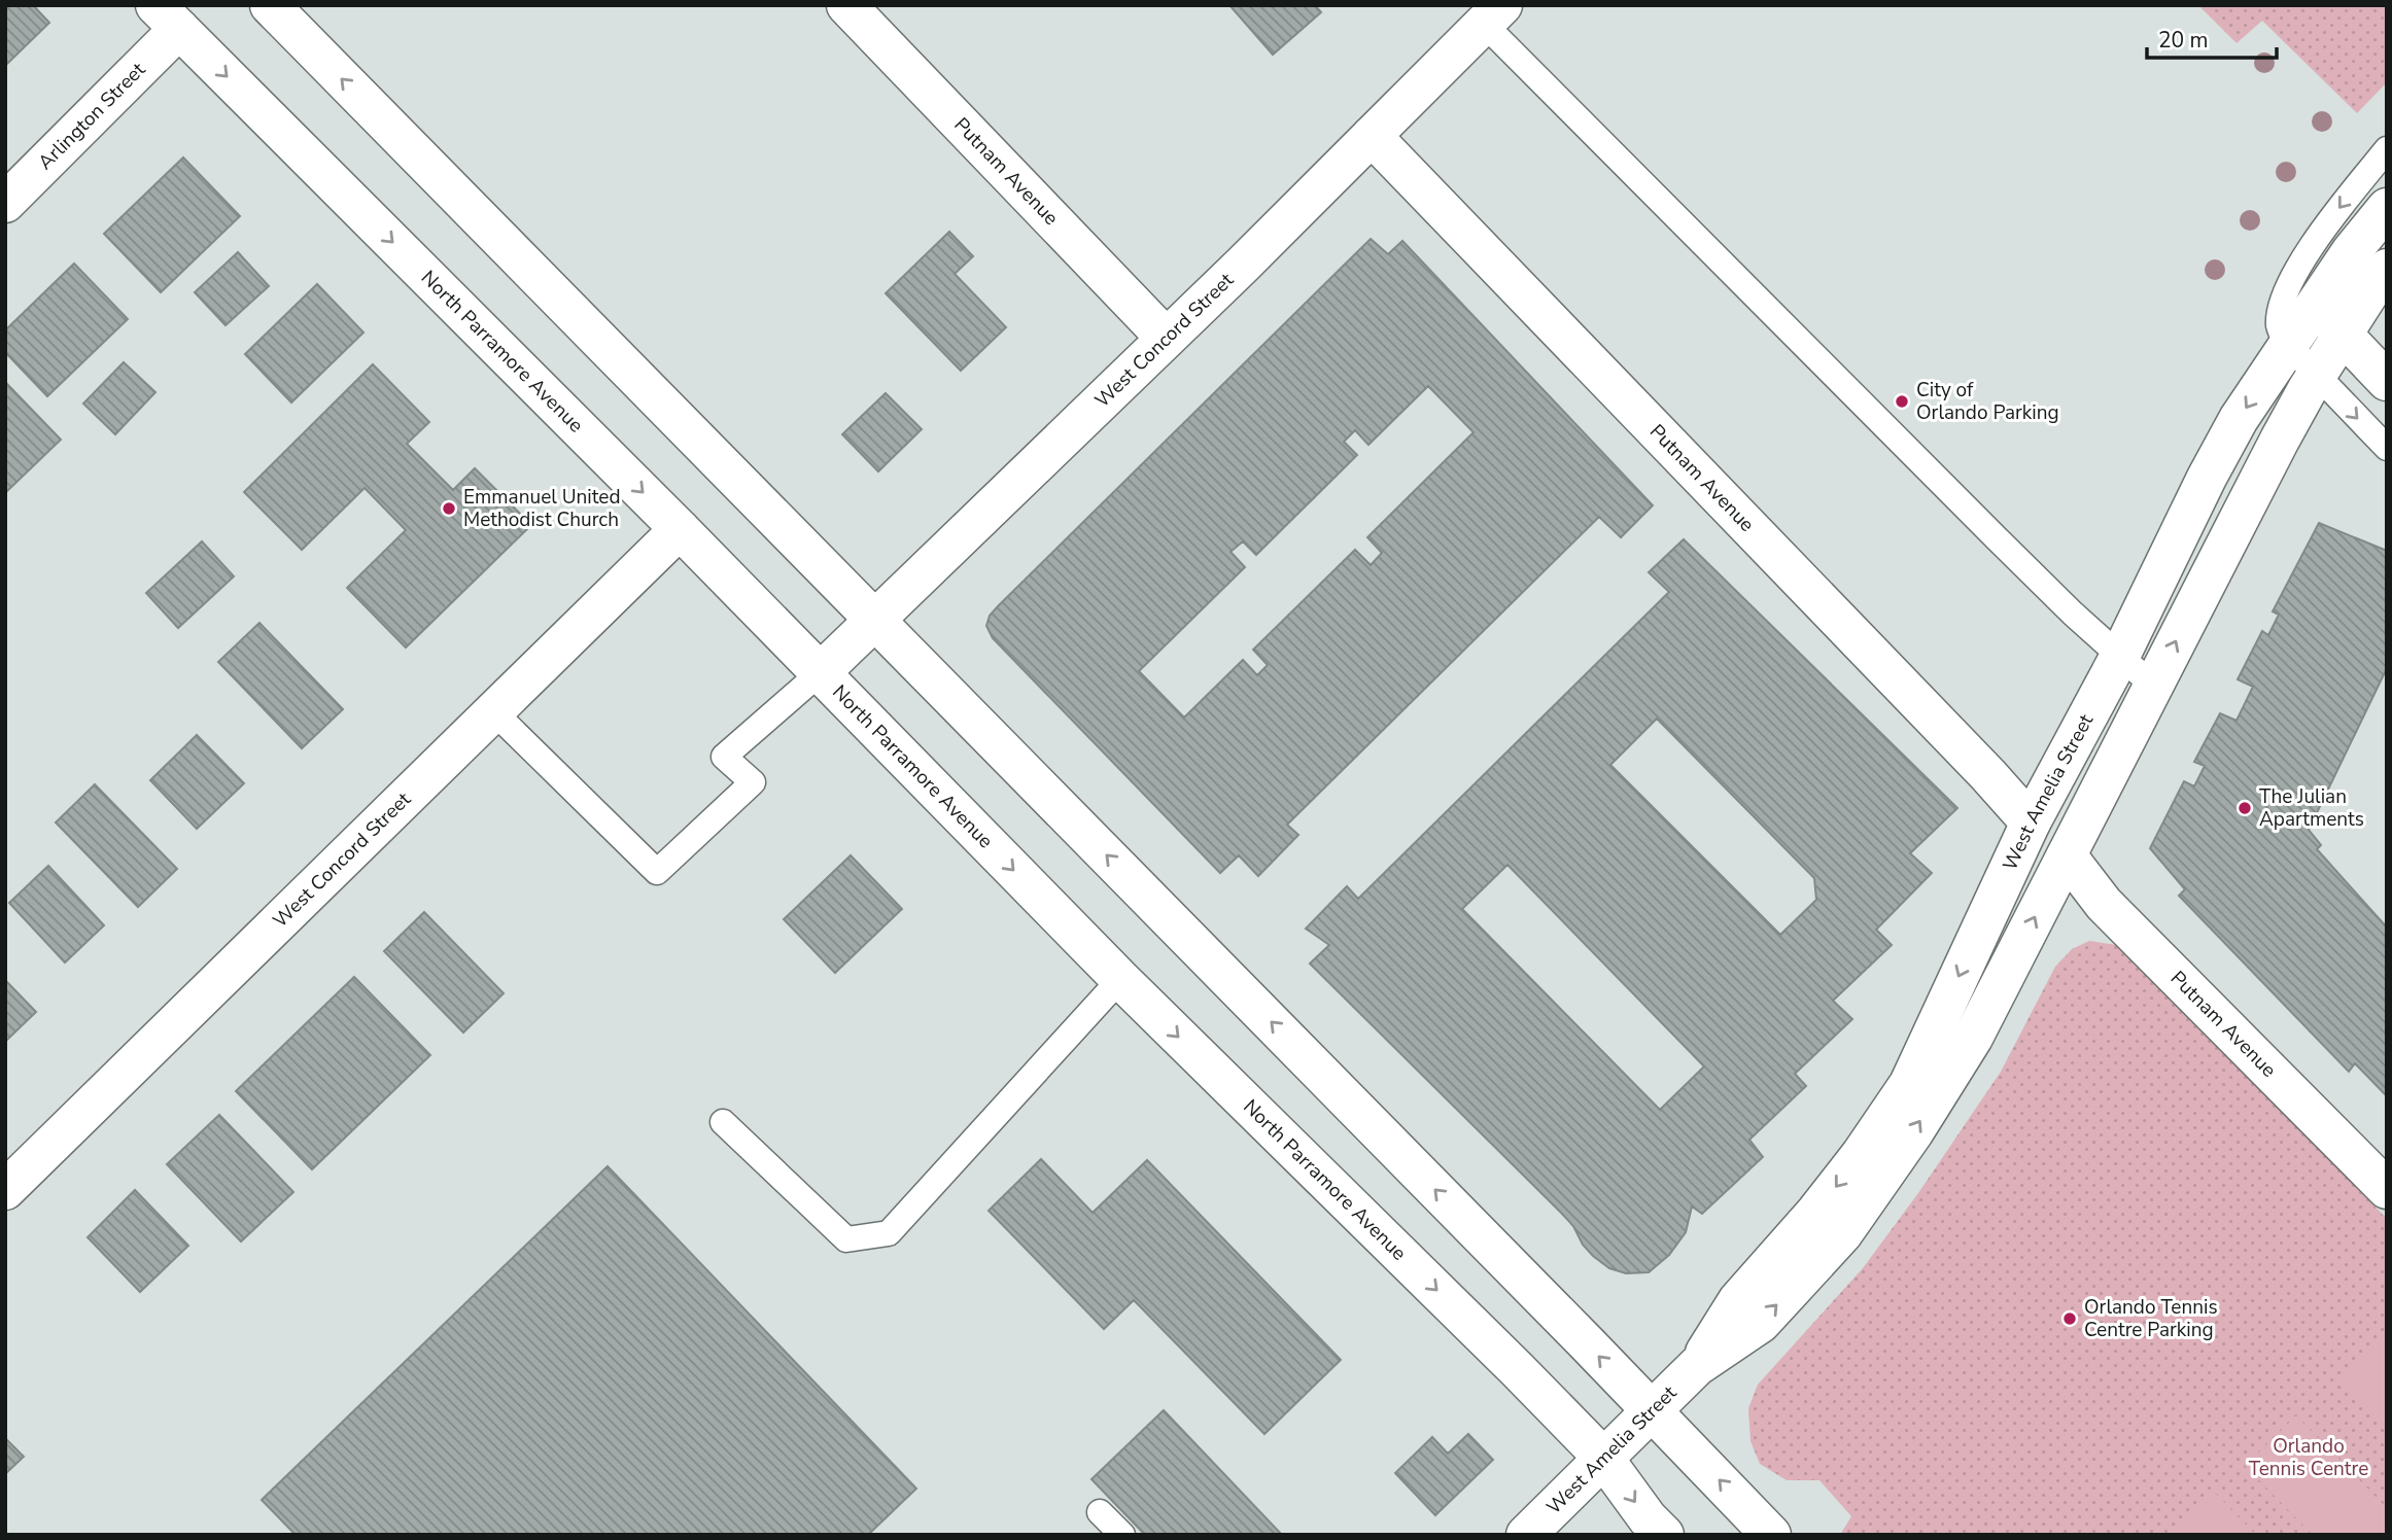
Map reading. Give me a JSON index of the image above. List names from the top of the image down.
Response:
{
  "streets": {
    "street": [
      "Arlington Street",
      "Putnam Avenue",
      "West Concord Street",
      "North Parramore Avenue",
      "West Amelia Street"
    ]
  },
  "crossings": [
    ["Arlington Street", "North Parramore Avenue"],
    ["Putnam Avenue", "West Concord Street"],
    ["Putnam Avenue", "West Amelia Street"],
    ["West Concord Street", "North Parramore Avenue"],
    ["North Parramore Avenue", "West Amelia Street"]
  ],
  "parks": ["Orlando Tennis Centre"],
  "places": [
    "City of Orlando Parking",
    "Emmanuel United Methodist Church",
    "The Julian Apartments",
    "Orlando Tennis Centre Parking"
  ],
  "scale_bar": "20 m"
}
